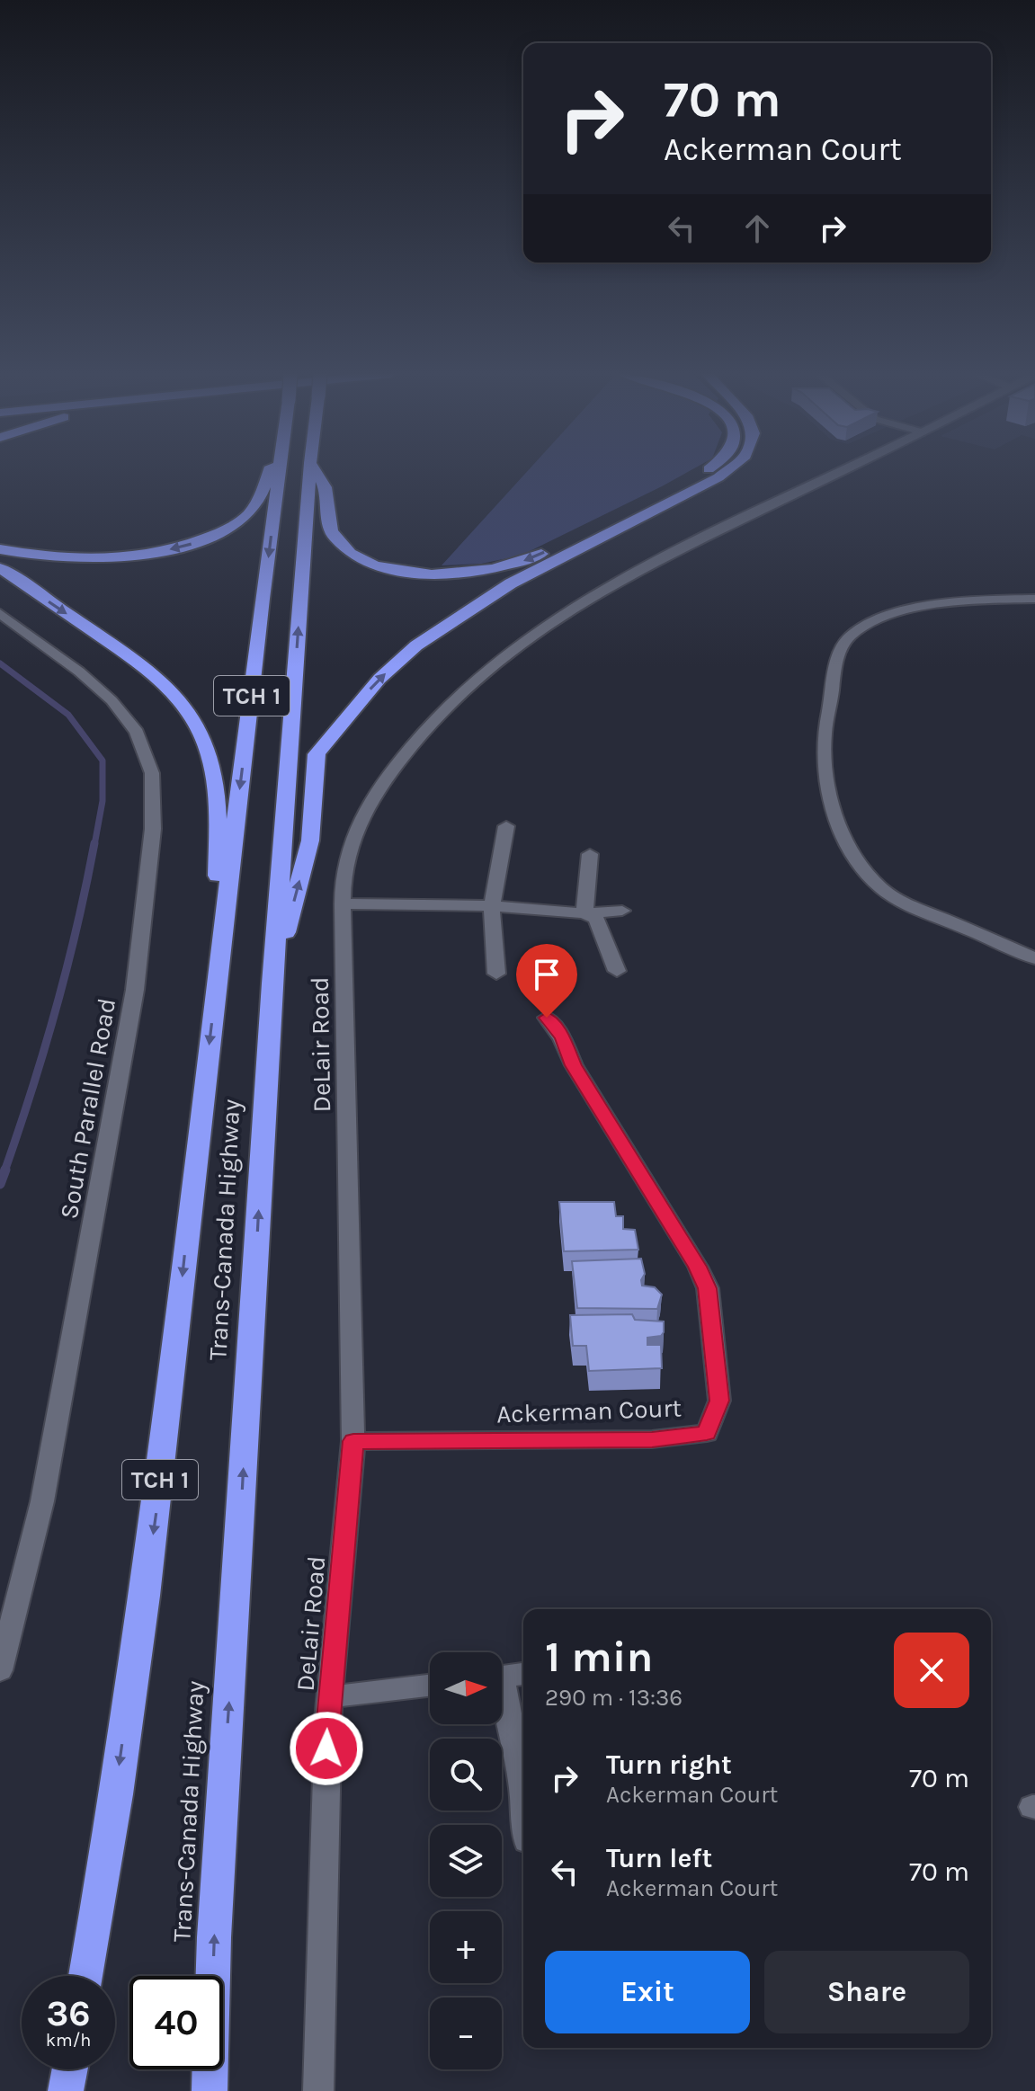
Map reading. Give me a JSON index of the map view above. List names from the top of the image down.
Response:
{
  "streets": {
    "highway": ["TCH 1", "Trans-Canada Highway"],
    "street": ["DeLair Road", "South Parallel Road", "Ackerman Court"]
  },
  "crossings": [
    ["DeLair Road", "Ackerman Court"]
  ],
  "north": "right",
  "page": {
    "turn": ["70 m", "Ackerman Court"],
    "heading": ["1 min", "290 m · 13:36"],
    "map_buttons": ["+", "−"],
    "list": [
      {
        "name": "Turn right",
        "note": "Ackerman Court",
        "value": "70 m"
      },
      {
        "name": "Turn left",
        "note": "Ackerman Court",
        "value": "70 m"
      }
    ],
    "buttons": ["Exit", "Share"],
    "speed": "36 km/h",
    "limit": "40"
  }
}
